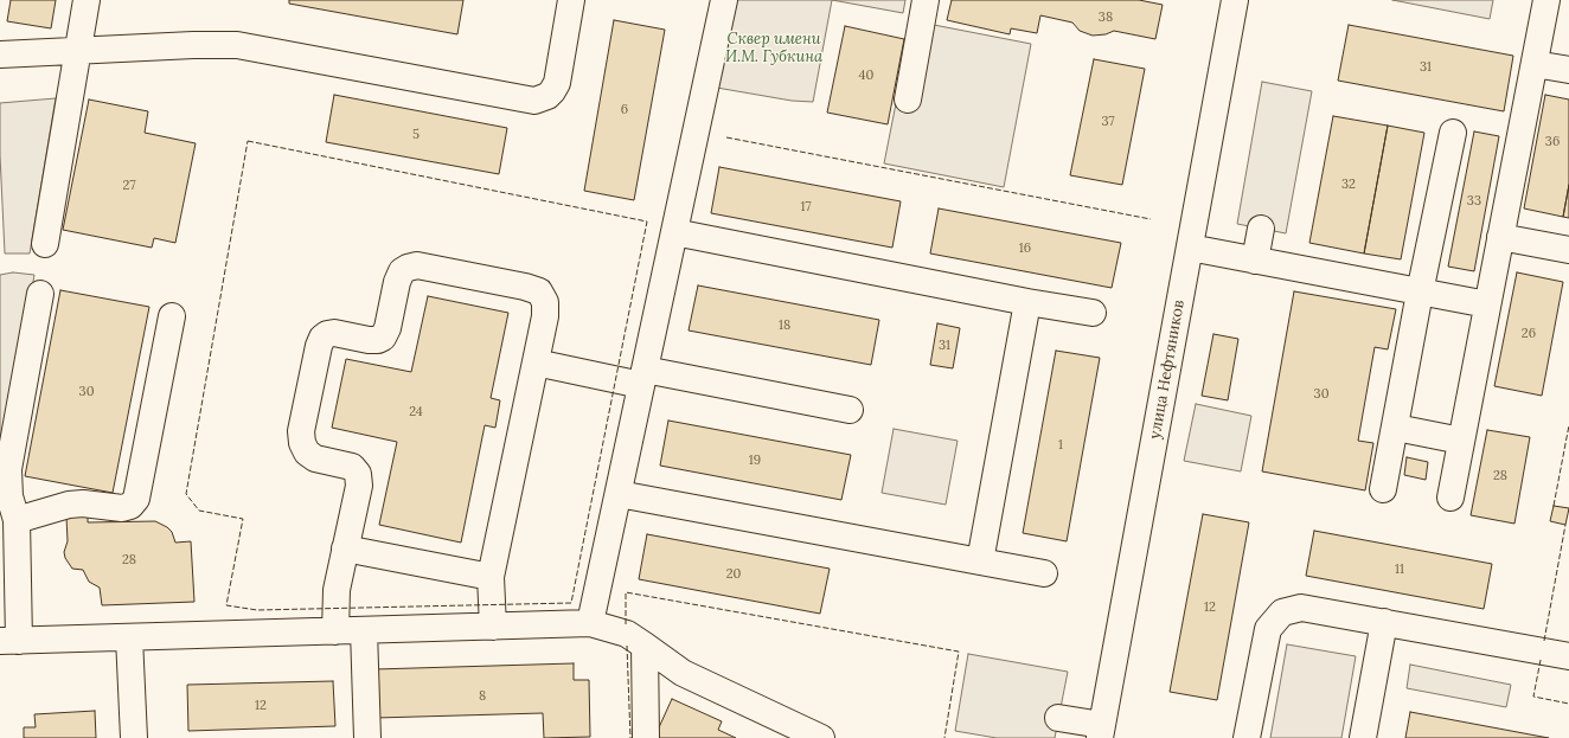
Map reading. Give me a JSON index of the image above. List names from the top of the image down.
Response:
{
  "streets": {
    "street": ["улица Нефтяников"]
  },
  "parks": ["Сквер имени И.М. Губкина"],
  "house_numbers": [
    "38",
    "31",
    "40",
    "6",
    "37",
    "5",
    "36",
    "32",
    "27",
    "33",
    "17",
    "16",
    "18",
    "26",
    "31",
    "30",
    "30",
    "24",
    "1",
    "19",
    "28",
    "28",
    "11",
    "20",
    "12",
    "8",
    "12"
  ]
}
